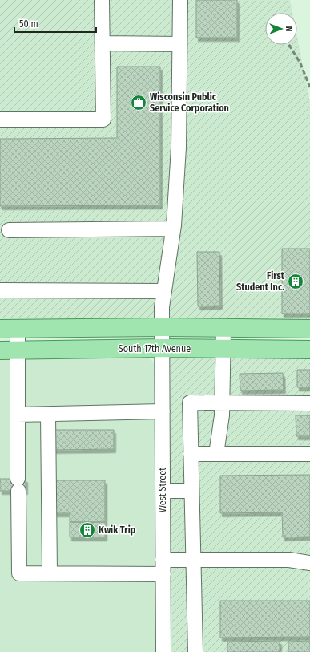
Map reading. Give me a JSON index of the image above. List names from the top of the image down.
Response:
{
  "streets": {
    "main road": ["South 17th Avenue"],
    "street": ["West Street"]
  },
  "crossings": [
    ["South 17th Avenue", "West Street"]
  ],
  "places": {
    "office": ["Wisconsin Public Service Corporation"],
    "building": ["First Student Inc.", "Kwik Trip"]
  },
  "scale_bar": "50 m",
  "north": "right"
}
